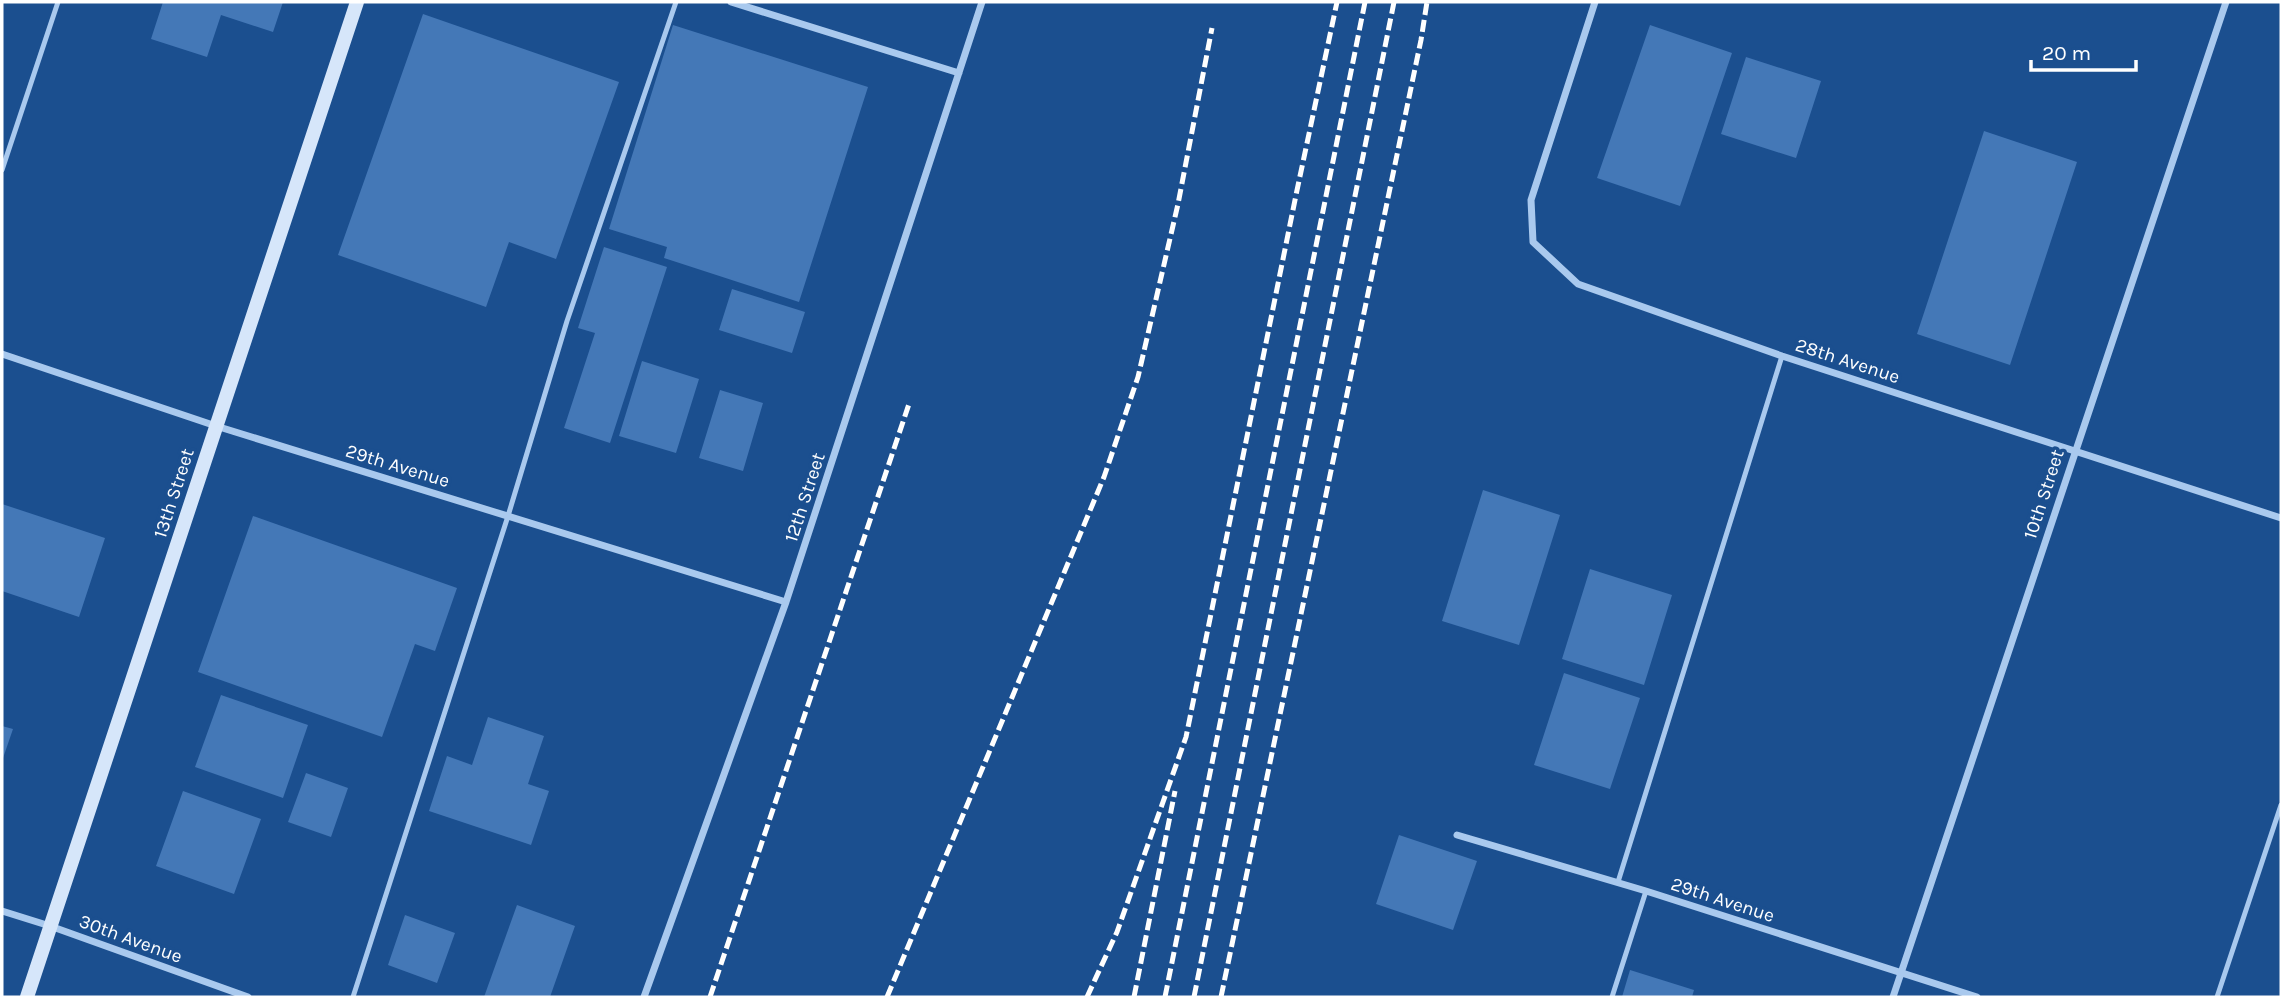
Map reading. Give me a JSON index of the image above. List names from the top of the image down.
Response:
{
  "streets": {
    "main road": ["13th Street"],
    "street": [
      "28th Avenue",
      "29th Avenue",
      "10th Street",
      "12th Street",
      "30th Avenue"
    ]
  },
  "crossings": [
    ["28th Avenue", "10th Street"],
    ["29th Avenue", "13th Street"],
    ["29th Avenue", "10th Street"],
    ["29th Avenue", "12th Street"],
    ["13th Street", "30th Avenue"]
  ],
  "scale_bar": "20 m"
}
